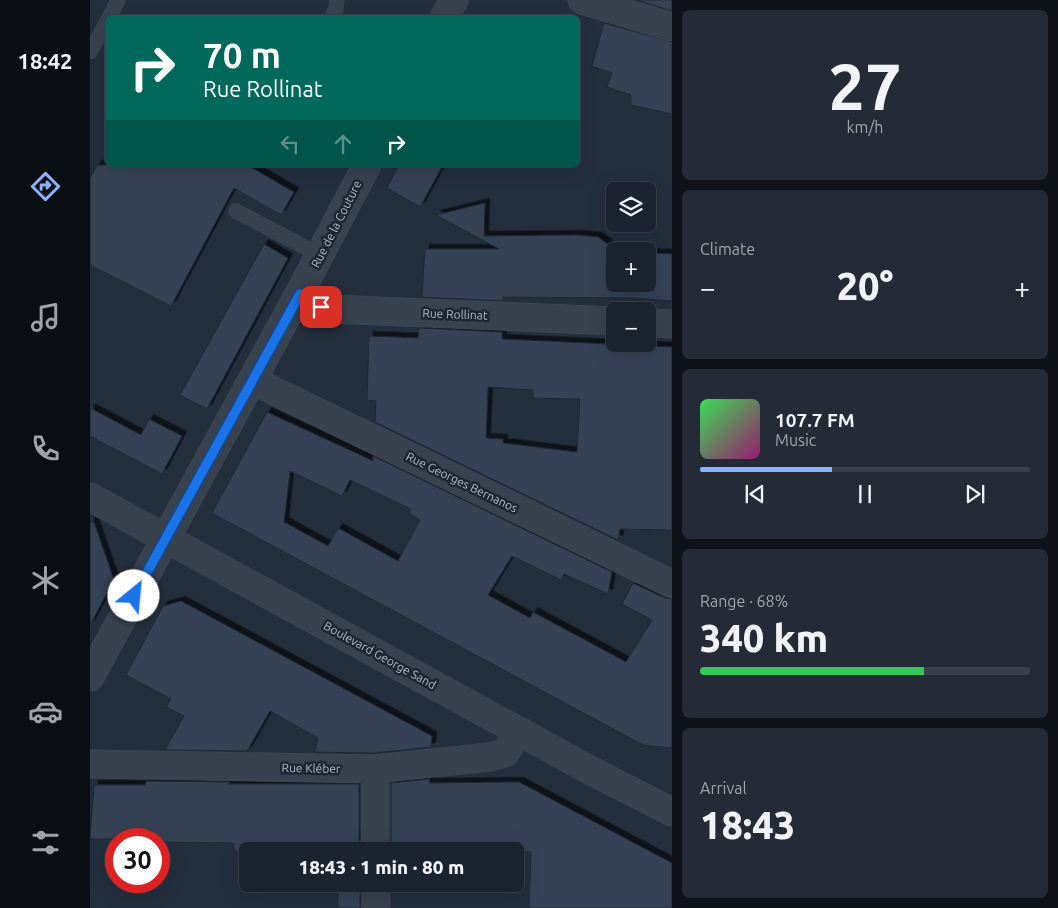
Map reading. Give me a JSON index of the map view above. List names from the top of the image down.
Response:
{
  "streets": {
    "street": [
      "Rue de la Couture",
      "Rue Rollinat",
      "Rue Georges Bernanos",
      "Boulevard George Sand",
      "Rue Kléber"
    ]
  },
  "crossings": [
    ["Rue de la Couture", "Rue Rollinat"],
    ["Rue de la Couture", "Rue Georges Bernanos"],
    ["Rue de la Couture", "Boulevard George Sand"],
    ["Boulevard George Sand", "Rue Kléber"]
  ],
  "page": {
    "tabs": "18:42",
    "tile": [
      ["27", "km/h"],
      "Climate",
      ["Range · 68%", "340 km"],
      ["Arrival", "18:43"]
    ],
    "turn": ["70 m", "Rue Rollinat"],
    "map_buttons": ["+", "−"],
    "heat": ["−", "20°", "+"],
    "song": ["107.7 FM", "Music"],
    "limit": "30",
    "trip": "18:43 · 1 min · 80 m"
  }
}
